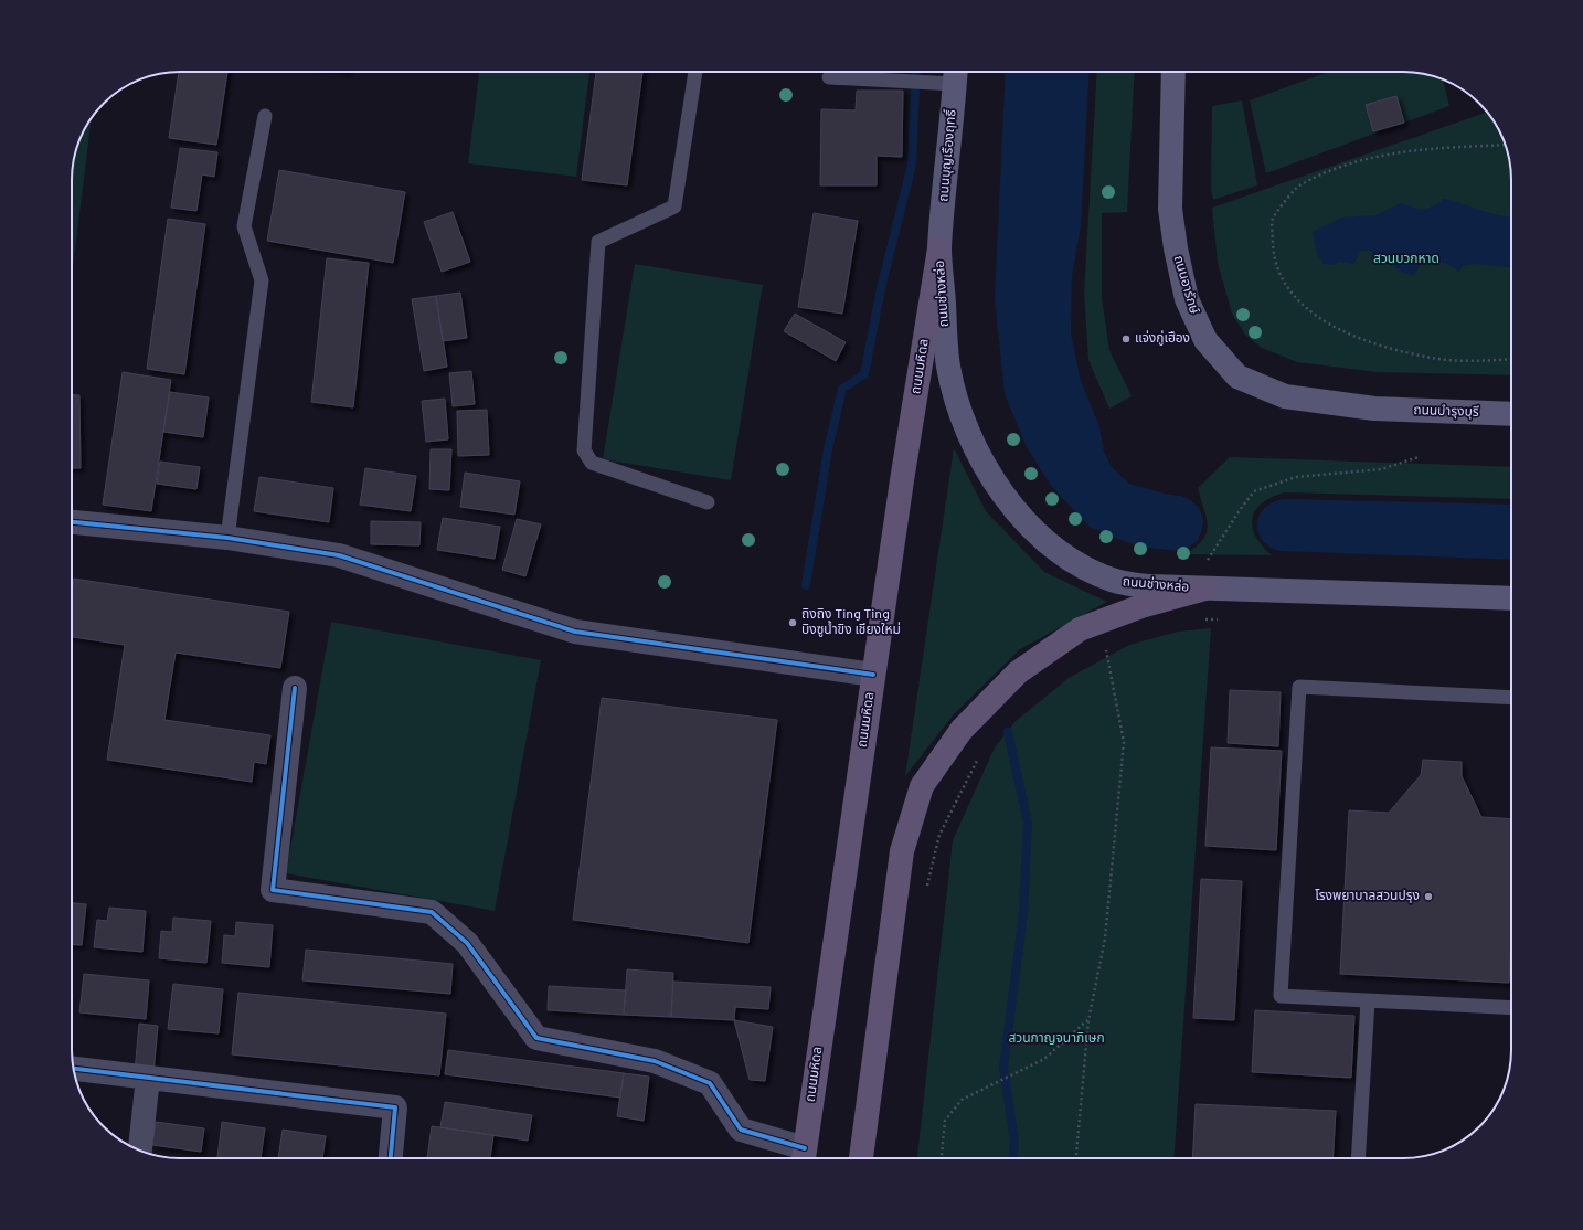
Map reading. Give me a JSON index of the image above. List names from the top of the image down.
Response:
{
  "streets": {
    "main road": [
      "ถนนบุญเรืองฤทธิ์",
      "ถนนอารักษ์",
      "ถนนช่างหล่อ",
      "ถนนมหิดล",
      "ถนนบำรุงบุรี"
    ]
  },
  "crossings": [
    ["ถนนบุญเรืองฤทธิ์", "ถนนช่างหล่อ"],
    ["ถนนบุญเรืองฤทธิ์", "ถนนมหิดล"],
    ["ถนนอารักษ์", "ถนนบำรุงบุรี"],
    ["ถนนช่างหล่อ", "ถนนมหิดล"]
  ],
  "parks": ["สวนบวกหาด", "สวนกาญจนาภิเษก"],
  "places": ["แจ่งกู่เฮือง", "ถิงถิง Ting Ting บิงซูน้ำขิง เชียงใหม่", "โรงพยาบาลสวนปรุง"]
}
